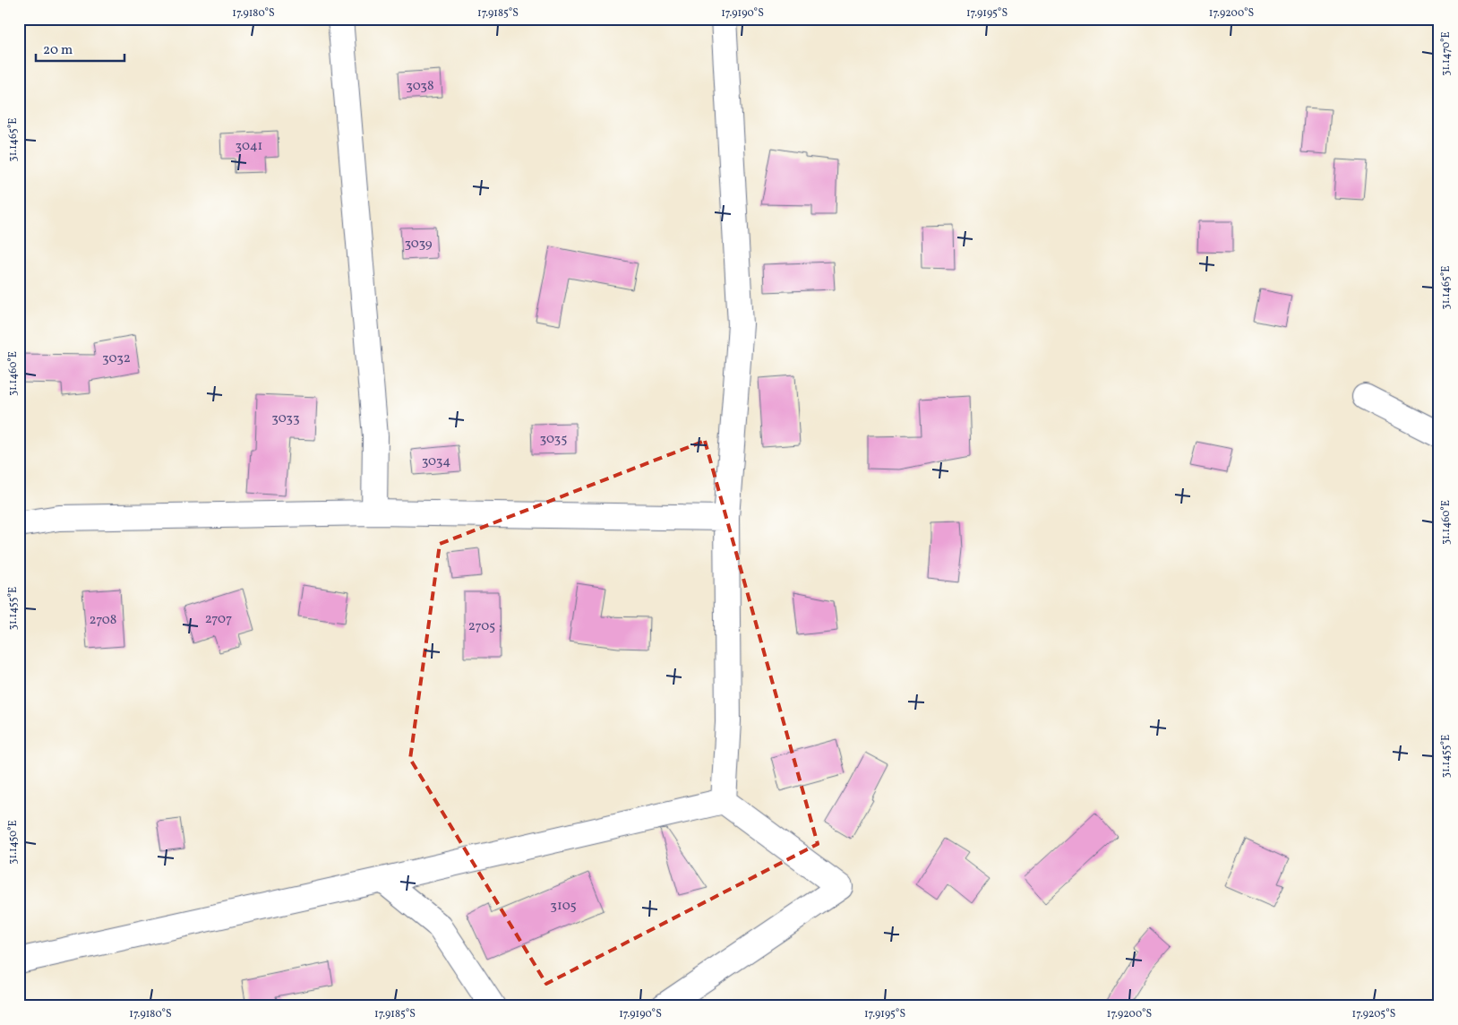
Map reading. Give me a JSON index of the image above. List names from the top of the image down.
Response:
{
  "house_numbers": [
    "3038",
    "3041",
    "3039",
    "3032",
    "3033",
    "3035",
    "3034",
    "2707",
    "2708",
    "2705",
    "3105"
  ],
  "scale_bar": "20 m",
  "coordinates": [
    "17.9180°S",
    "17.9185°S",
    "17.9190°S",
    "17.9195°S",
    "17.9200°S",
    "31.1470°E",
    "31.1465°E",
    "31.1460°E",
    "31.1455°E",
    "31.1450°E",
    "17.9205°S"
  ]
}
